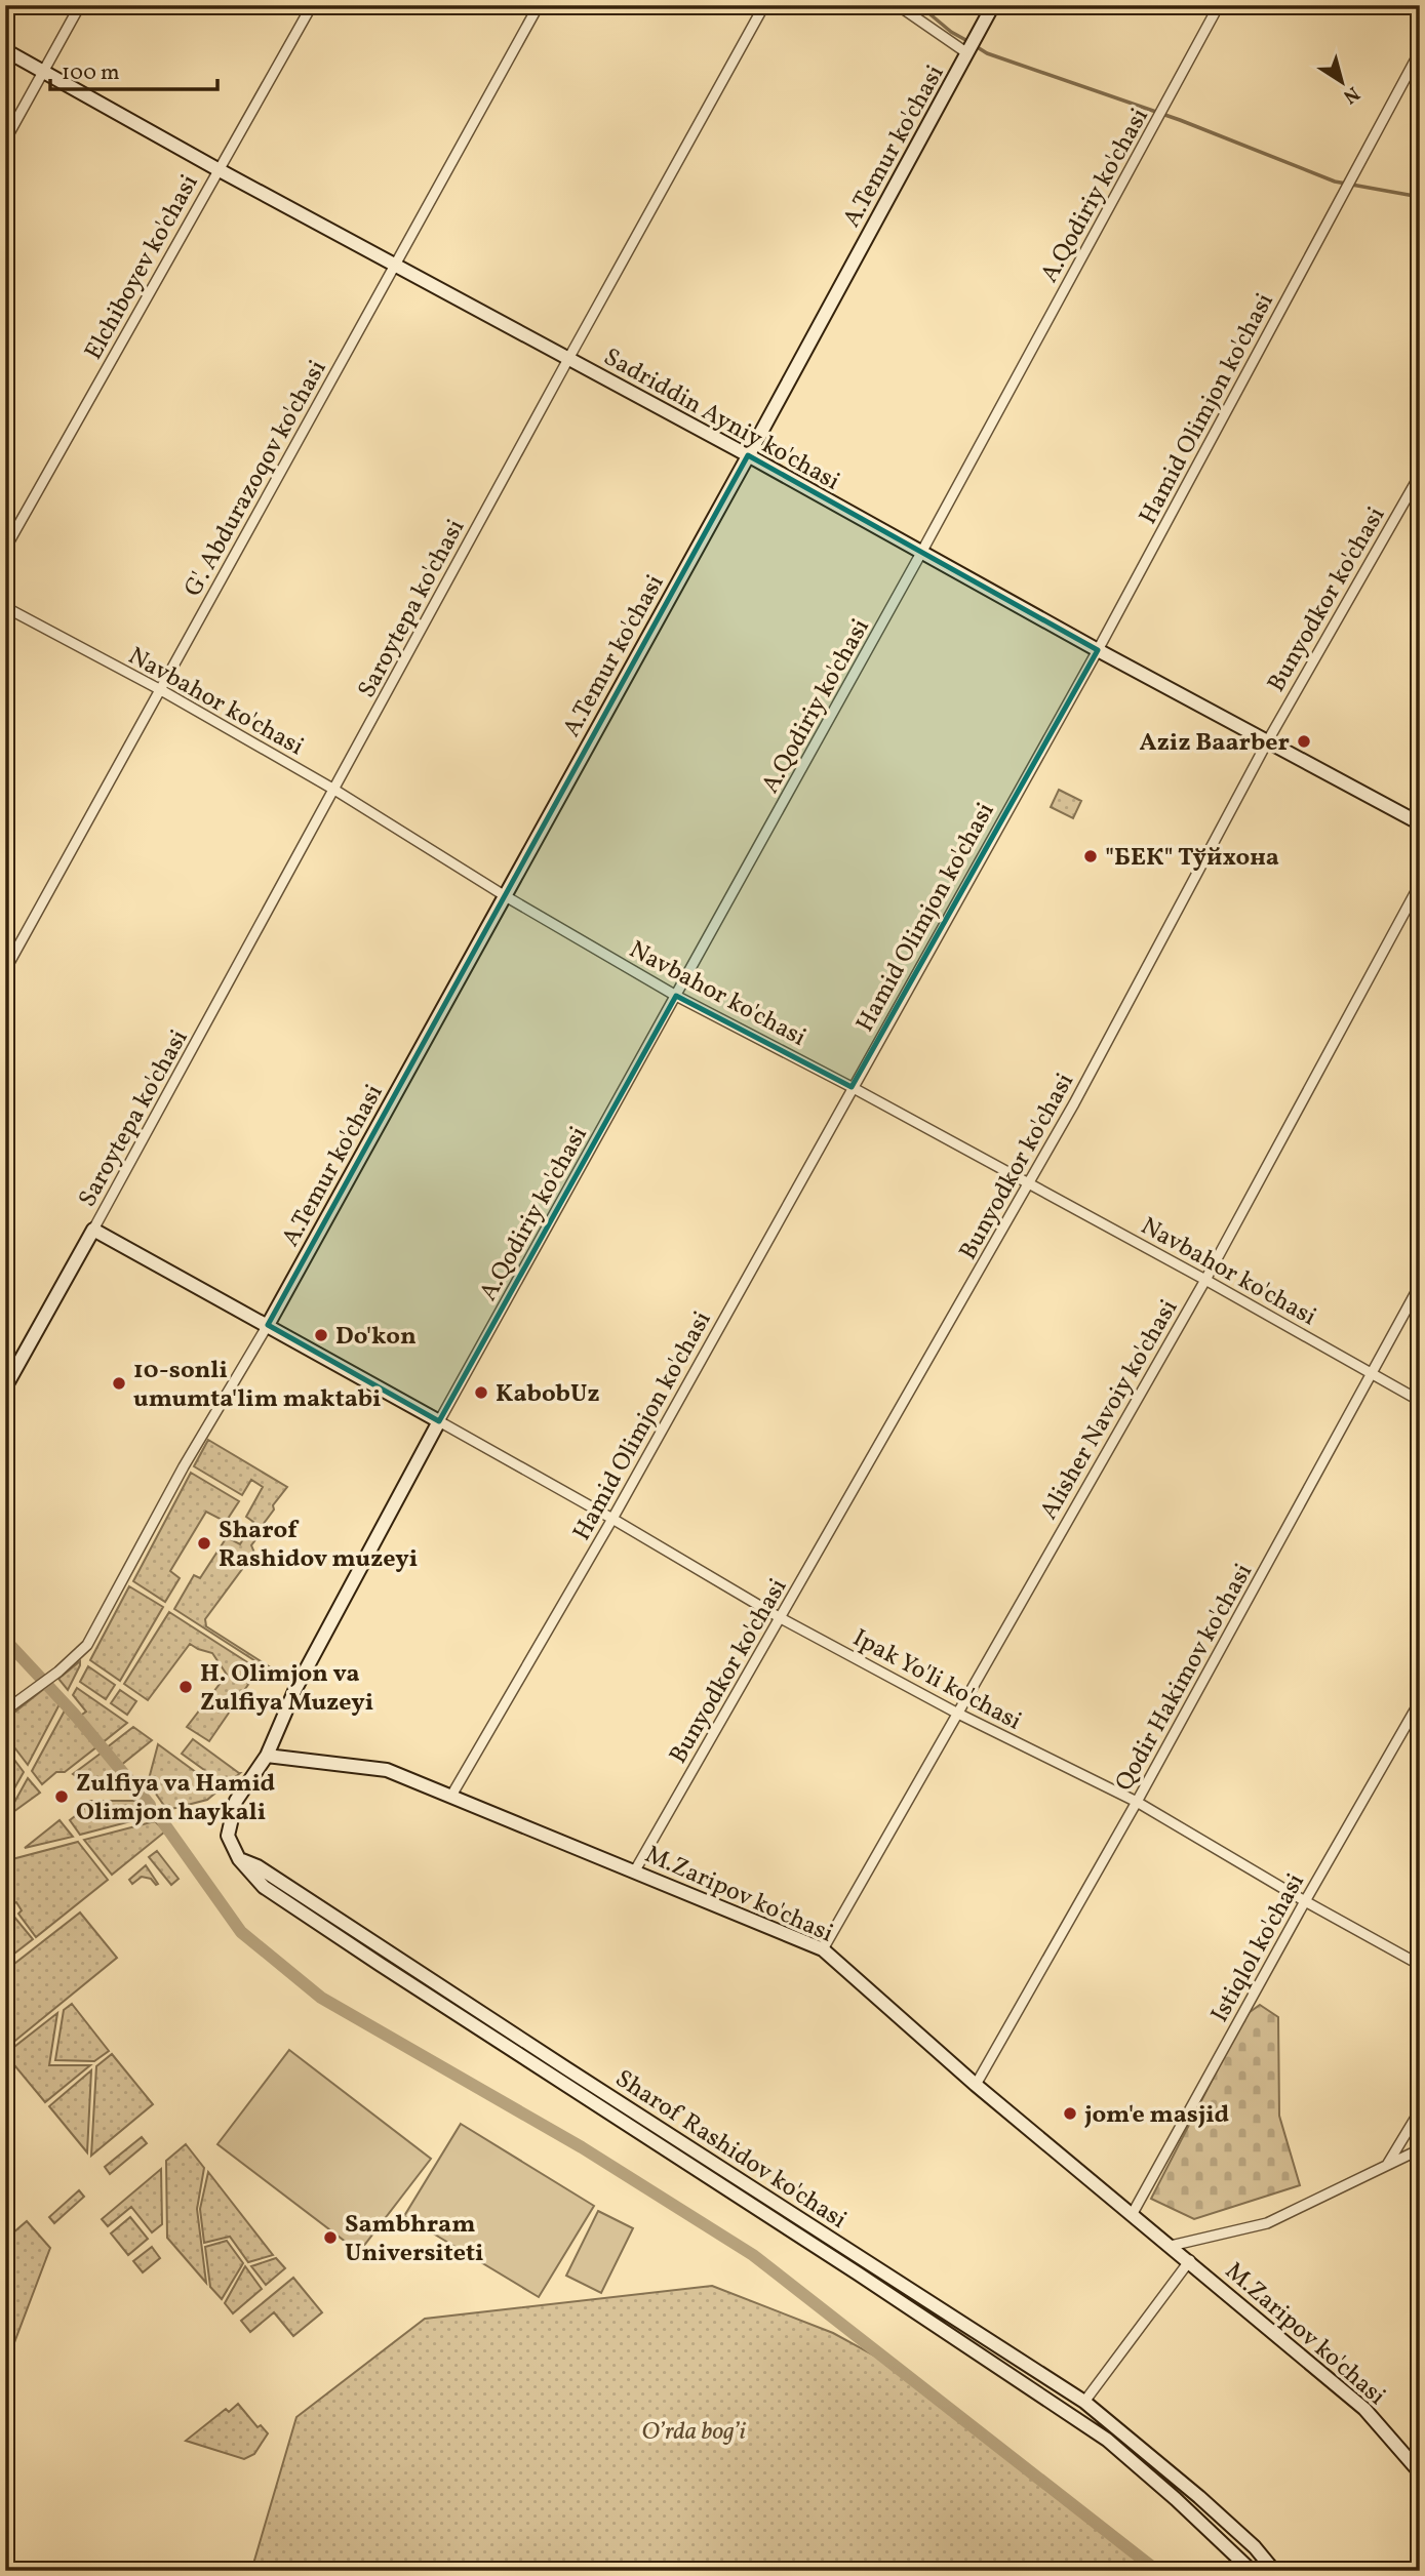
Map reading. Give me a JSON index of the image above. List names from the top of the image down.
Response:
{
  "streets": {
    "street": [
      "A.Temur ko'chasi",
      "A.Qodiriy ko'chasi",
      "Elchiboyev ko'chasi",
      "Hamid Olimjon ko'chasi",
      "Sadriddin Ayniy ko'chasi",
      "G'. Abdurazoqov ko'chasi",
      "Bunyodkor ko'chasi",
      "Saroytepa ko'chasi",
      "Navbahor ko'chasi",
      "Alisher Navoiy ko'chasi",
      "Qodir Hakimov ko'chasi",
      "Ipak Yo'li ko'chasi",
      "M.Zaripov ko'chasi",
      "Istiqlol ko'chasi",
      "Sharof Rashidov ko'chasi"
    ]
  },
  "crossings": [
    ["A.Temur ko'chasi", "Sadriddin Ayniy ko'chasi"],
    ["A.Temur ko'chasi", "Navbahor ko'chasi"],
    ["A.Qodiriy ko'chasi", "Sadriddin Ayniy ko'chasi"],
    ["A.Qodiriy ko'chasi", "Navbahor ko'chasi"],
    ["A.Qodiriy ko'chasi", "Ipak Yo'li ko'chasi"],
    ["Elchiboyev ko'chasi", "Sadriddin Ayniy ko'chasi"],
    ["Hamid Olimjon ko'chasi", "Sadriddin Ayniy ko'chasi"],
    ["Hamid Olimjon ko'chasi", "Navbahor ko'chasi"],
    ["Hamid Olimjon ko'chasi", "Ipak Yo'li ko'chasi"],
    ["Hamid Olimjon ko'chasi", "M.Zaripov ko'chasi"],
    ["Sadriddin Ayniy ko'chasi", "G'. Abdurazoqov ko'chasi"],
    ["Sadriddin Ayniy ko'chasi", "Bunyodkor ko'chasi"],
    ["Sadriddin Ayniy ko'chasi", "Saroytepa ko'chasi"],
    ["G'. Abdurazoqov ko'chasi", "Navbahor ko'chasi"],
    ["Bunyodkor ko'chasi", "Navbahor ko'chasi"],
    ["Bunyodkor ko'chasi", "Ipak Yo'li ko'chasi"],
    ["Bunyodkor ko'chasi", "M.Zaripov ko'chasi"],
    ["Saroytepa ko'chasi", "Navbahor ko'chasi"],
    ["Navbahor ko'chasi", "Alisher Navoiy ko'chasi"],
    ["Navbahor ko'chasi", "Qodir Hakimov ko'chasi"],
    ["Alisher Navoiy ko'chasi", "Ipak Yo'li ko'chasi"],
    ["Alisher Navoiy ko'chasi", "M.Zaripov ko'chasi"],
    ["Qodir Hakimov ko'chasi", "Ipak Yo'li ko'chasi"],
    ["Qodir Hakimov ko'chasi", "M.Zaripov ko'chasi"],
    ["Ipak Yo'li ko'chasi", "Istiqlol ko'chasi"],
    ["M.Zaripov ko'chasi", "Istiqlol ko'chasi"],
    ["M.Zaripov ko'chasi", "Sharof Rashidov ko'chasi"]
  ],
  "parks": ["O’rda bog’i"],
  "places": [
    "Aziz Baarber",
    "\"БЕК\" Тўйхона",
    "Do'kon",
    "10-sonli umumta'lim maktabi",
    "KabobUz",
    "Sharof Rashidov muzeyi",
    "H. Olimjon va Zulfiya Muzeyi",
    "Zulfiya va Hamid Olimjon haykali",
    "jom'e masjid",
    "Sambhram Universiteti"
  ],
  "scale_bar": "100 m",
  "north": "bottom right"
}
